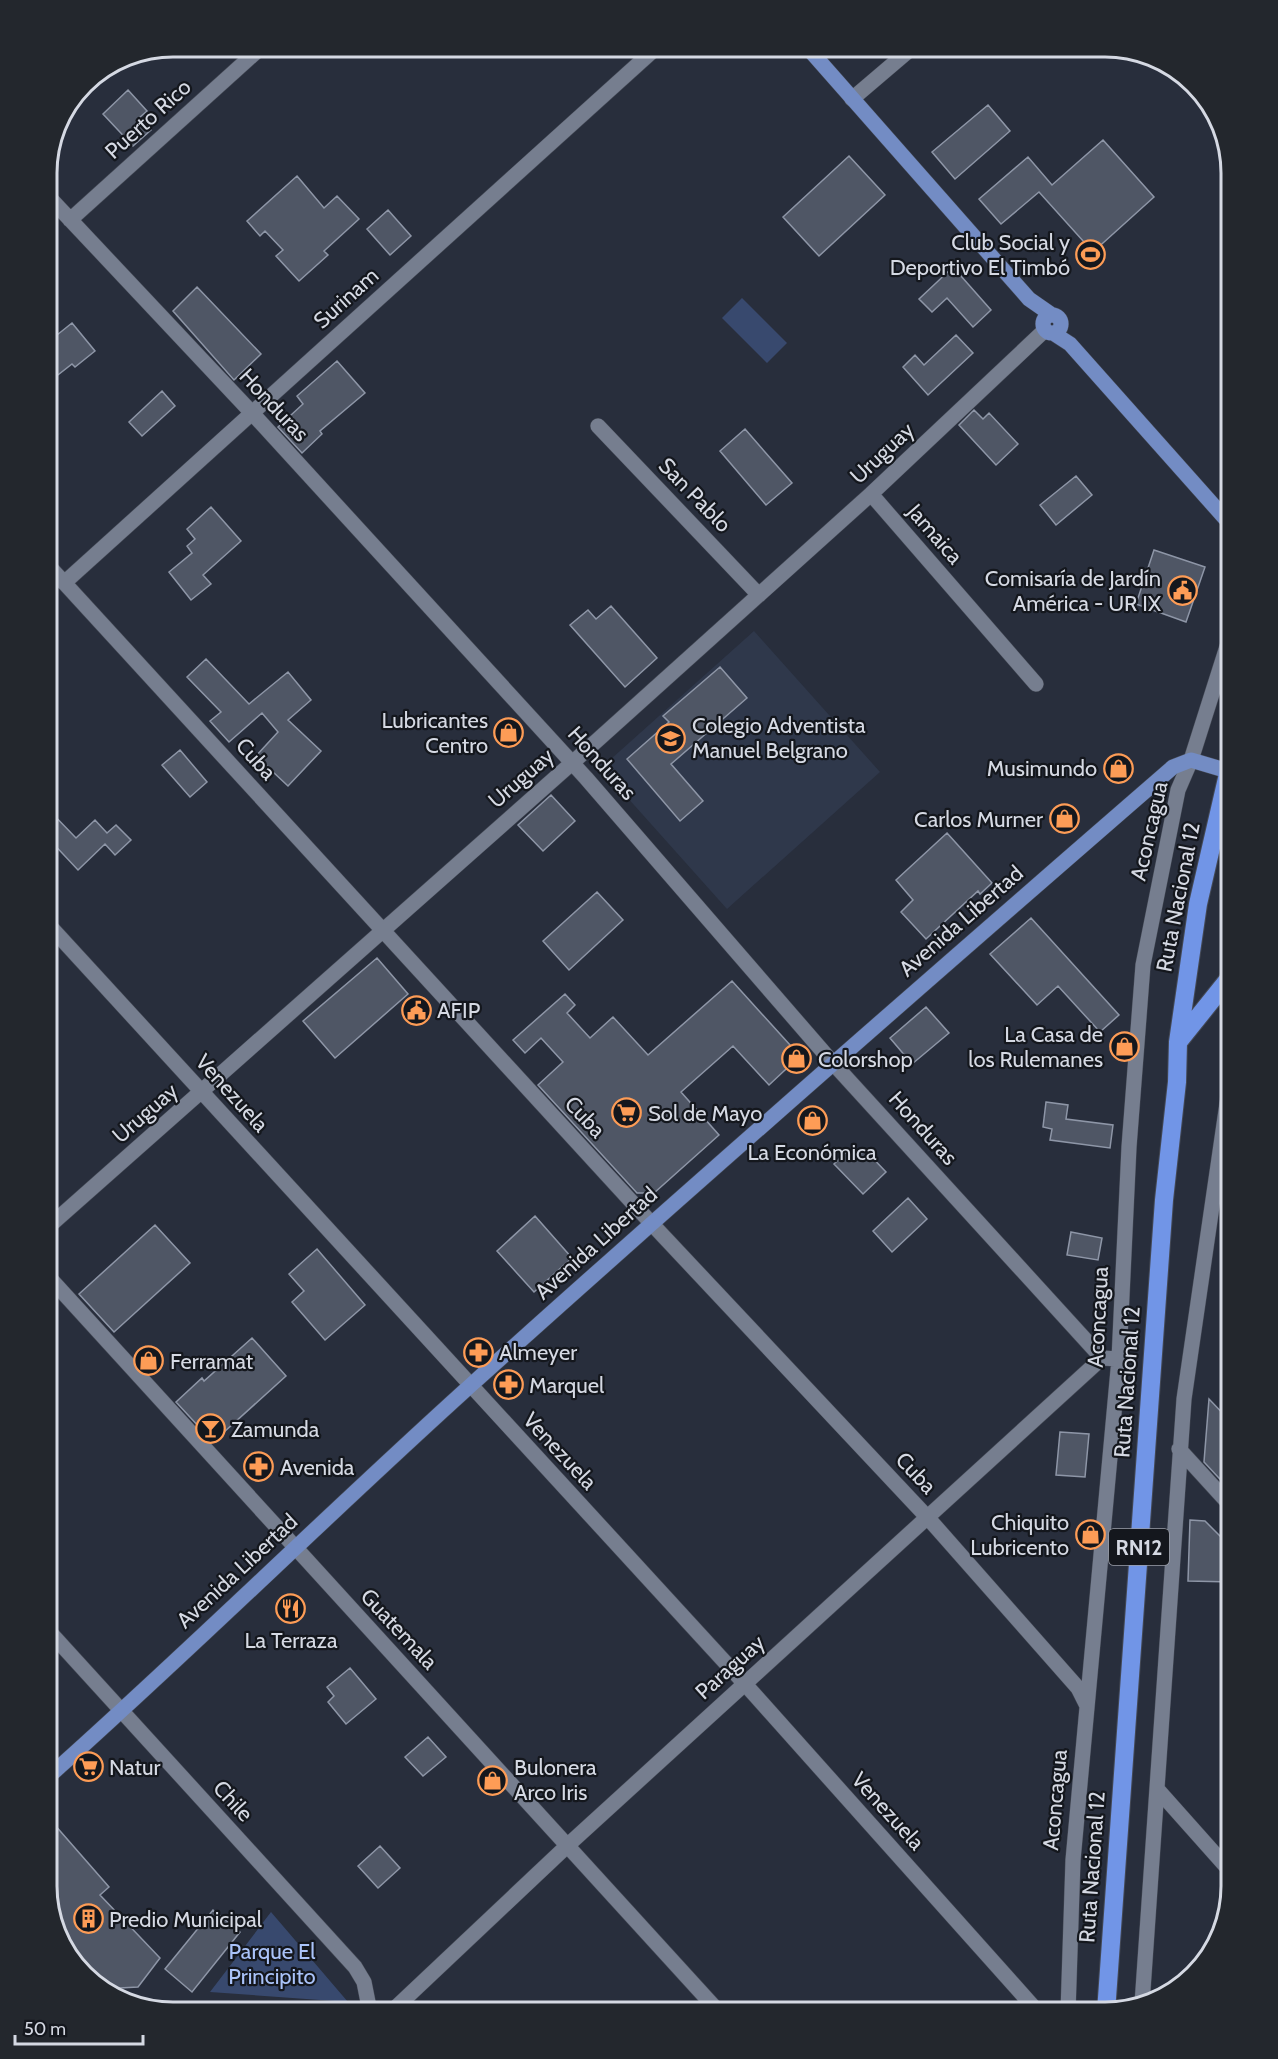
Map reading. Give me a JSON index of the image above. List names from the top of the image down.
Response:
{
  "streets": {
    "highway": ["Ruta Nacional 12", "RN12"],
    "main road": ["Avenida Libertad"],
    "street": [
      "Puerto Rico",
      "Surinam",
      "Honduras",
      "Uruguay",
      "San Pablo",
      "Jamaica",
      "Cuba",
      "Aconcagua",
      "Venezuela",
      "Guatemala",
      "Paraguay",
      "Chile"
    ]
  },
  "crossings": [
    ["Puerto Rico", "Honduras"],
    ["Surinam", "Honduras"],
    ["Surinam", "Cuba"],
    ["Honduras", "Uruguay"],
    ["Honduras", "Avenida Libertad"],
    ["Honduras", "Paraguay"],
    ["Uruguay", "San Pablo"],
    ["Uruguay", "Jamaica"],
    ["Uruguay", "Cuba"],
    ["Uruguay", "Venezuela"],
    ["Cuba", "Aconcagua"],
    ["Cuba", "Avenida Libertad"],
    ["Cuba", "Paraguay"],
    ["Aconcagua", "Avenida Libertad"],
    ["Avenida Libertad", "Venezuela"],
    ["Avenida Libertad", "Guatemala"],
    ["Avenida Libertad", "Chile"],
    ["Venezuela", "Paraguay"],
    ["Guatemala", "Paraguay"]
  ],
  "parks": ["Parque El Principito"],
  "places": {
    "sports": ["Club Social y Deportivo El Timbó"],
    "public building": ["Comisaría de Jardín América - UR IX", "AFIP"],
    "shop": [
      "Lubricantes Centro",
      "Musimundo",
      "Carlos Murner",
      "La Casa de los Rulemanes",
      "Colorshop",
      "La Económica",
      "Ferramat",
      "Chiquito Lubricento",
      "Bulonera Arco Iris"
    ],
    "school or university": ["Colegio Adventista Manuel Belgrano"],
    "supermarket": ["Sol de Mayo", "Natur"],
    "pharmacy": ["Almeyer", "Marquel", "Avenida"],
    "bar": ["Zamunda"],
    "restaurant": ["La Terraza"],
    "building": ["Predio Municipal"]
  },
  "scale_bar": "50 m"
}
